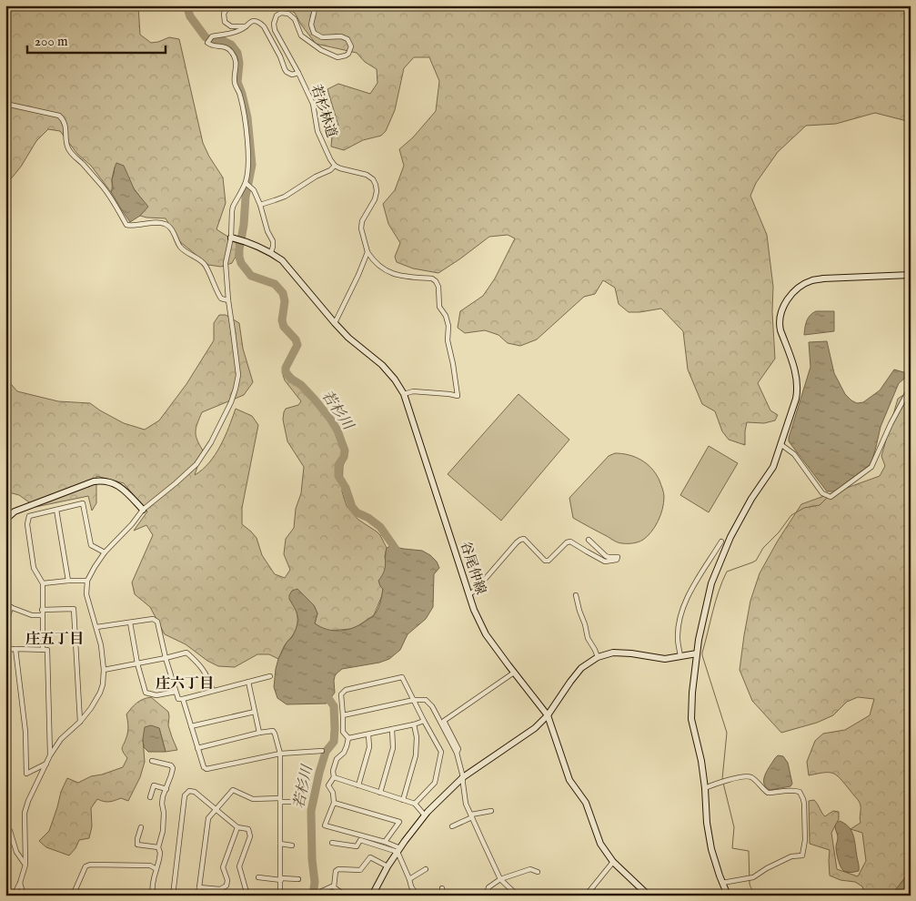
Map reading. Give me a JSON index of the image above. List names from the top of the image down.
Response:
{
  "streets": {
    "street": ["若杉林道", "谷尾仲線"]
  },
  "districts": ["庄五丁目", "庄六丁目"],
  "water": ["若杉川"],
  "scale_bar": "200 m"
}
